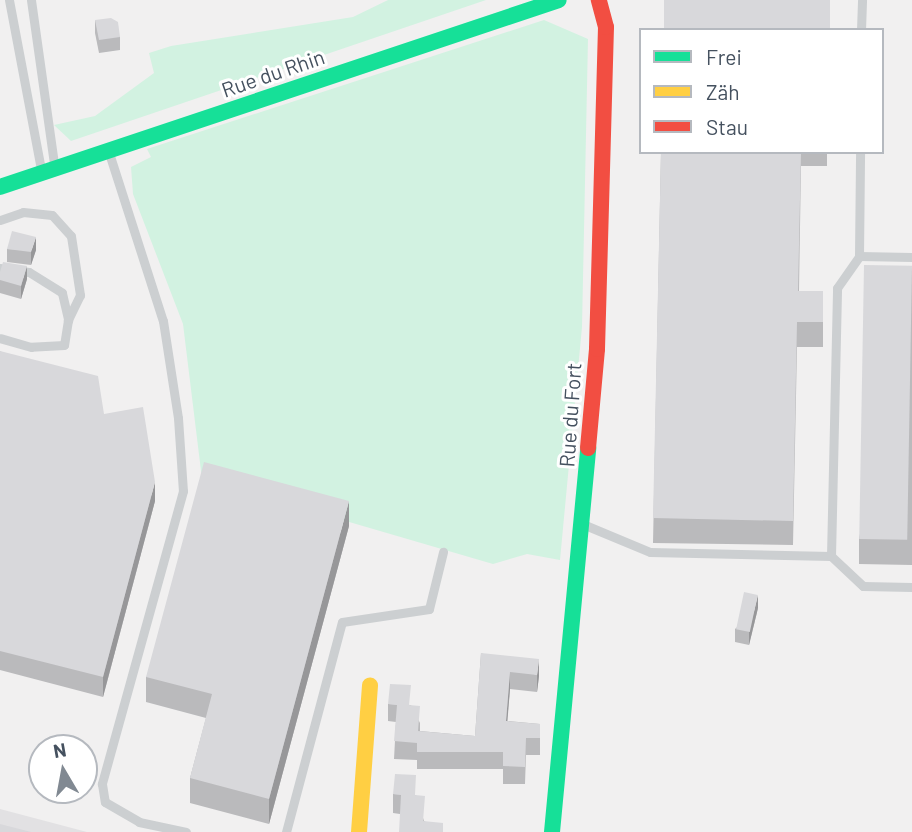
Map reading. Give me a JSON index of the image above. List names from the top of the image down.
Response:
{
  "streets": {
    "street": ["Rue du Rhin", "Rue du Fort"]
  },
  "legend": ["Frei", "Zäh", "Stau"],
  "north": "top"
}
